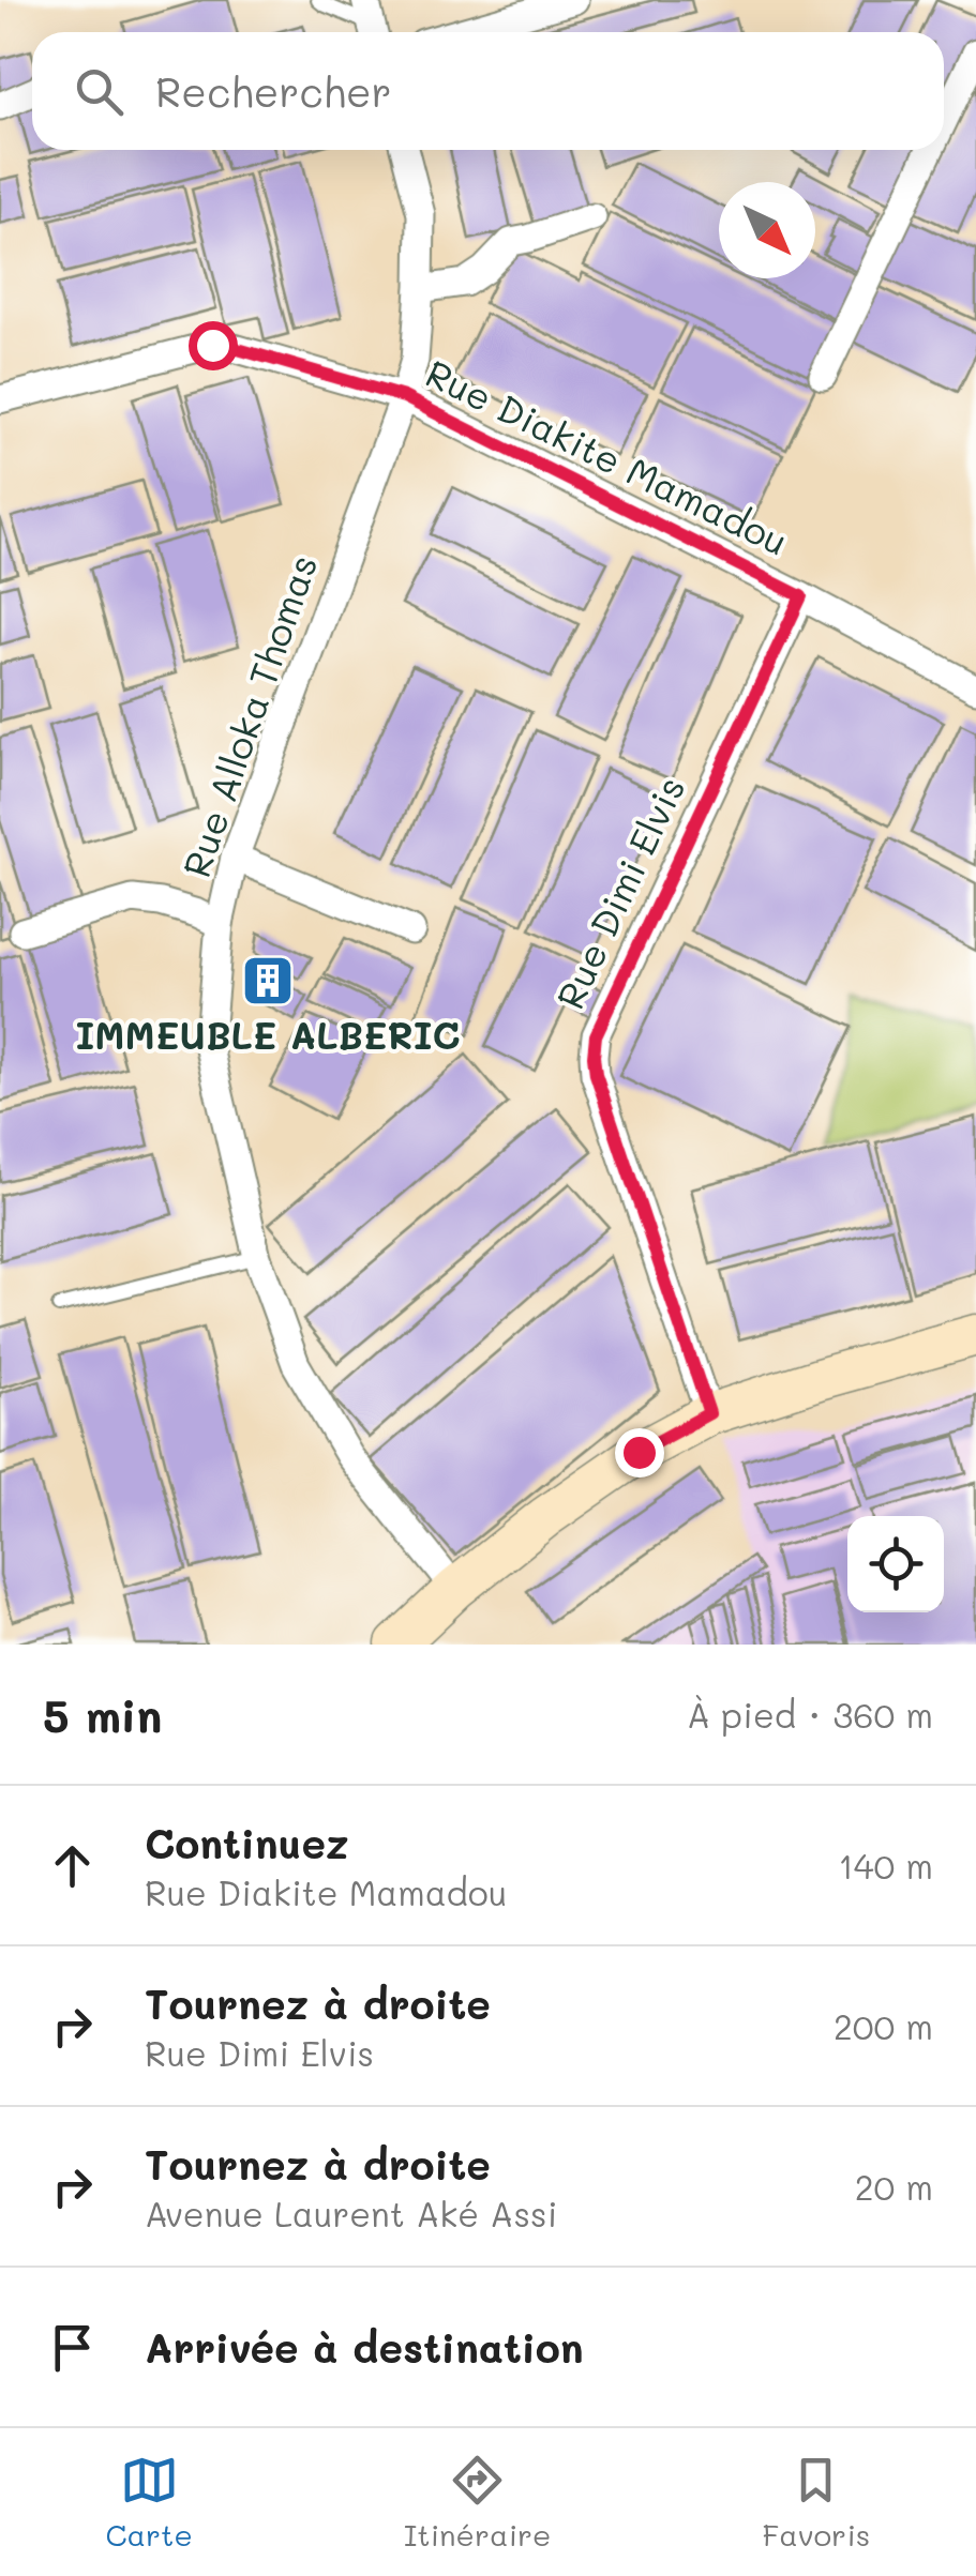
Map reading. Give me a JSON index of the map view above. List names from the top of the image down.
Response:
{
  "streets": {
    "street": ["Rue Diakite Mamadou", "Rue Alloka Thomas", "Rue Dimi Elvis"]
  },
  "crossings": [
    ["Rue Diakite Mamadou", "Rue Alloka Thomas"],
    ["Rue Diakite Mamadou", "Rue Dimi Elvis"]
  ],
  "places": {
    "building": ["IMMEUBLE ALBERIC"]
  },
  "north": "bottom right",
  "page": {
    "search": "Rechercher",
    "heading": ["5 min", "À pied · 360 m"],
    "list": [
      ["Continuez", "Rue Diakite Mamadou", "140 m"],
      ["Tournez à droite", "Rue Dimi Elvis", "200 m"],
      ["Tournez à droite", "Avenue Laurent Aké Assi", "20 m"],
      "Arrivée à destination"
    ],
    "nav": ["Carte", "Itinéraire", "Favoris"]
  }
}
